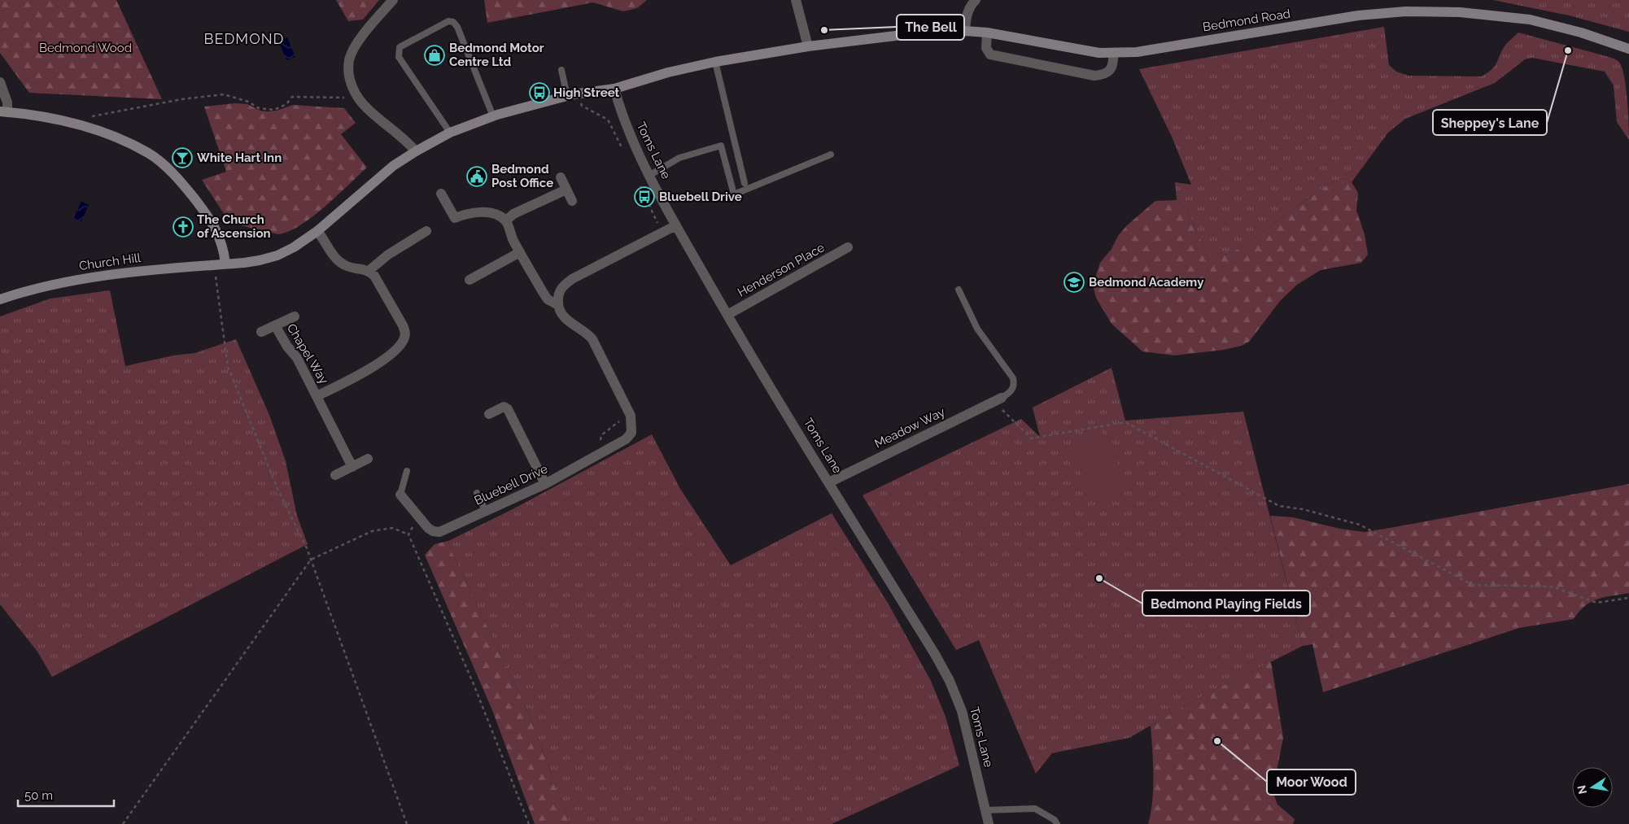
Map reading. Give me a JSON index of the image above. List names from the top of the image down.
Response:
{
  "streets": {
    "street": [
      "Bedmond Road",
      "Toms Lane",
      "Church Hill",
      "Henderson Place",
      "Chapel Way",
      "Meadow Way",
      "Bluebell Drive"
    ]
  },
  "crossings": [
    ["Toms Lane", "Henderson Place"],
    ["Toms Lane", "Meadow Way"]
  ],
  "districts": ["BEDMOND"],
  "parks": ["Bedmond Wood"],
  "places": {
    "other": [
      "The Bell",
      "Sheppey's Lane",
      "Bedmond Playing Fields",
      "Moor Wood"
    ],
    "shop": ["Bedmond Motor Centre Ltd"],
    "bus stop": ["High Street", "Bluebell Drive"],
    "bar": ["White Hart Inn"],
    "public building": ["Bedmond Post Office"],
    "church": ["The Church of Ascension"],
    "school or university": ["Bedmond Academy"]
  },
  "scale_bar": "50 m",
  "north": "left"
}
